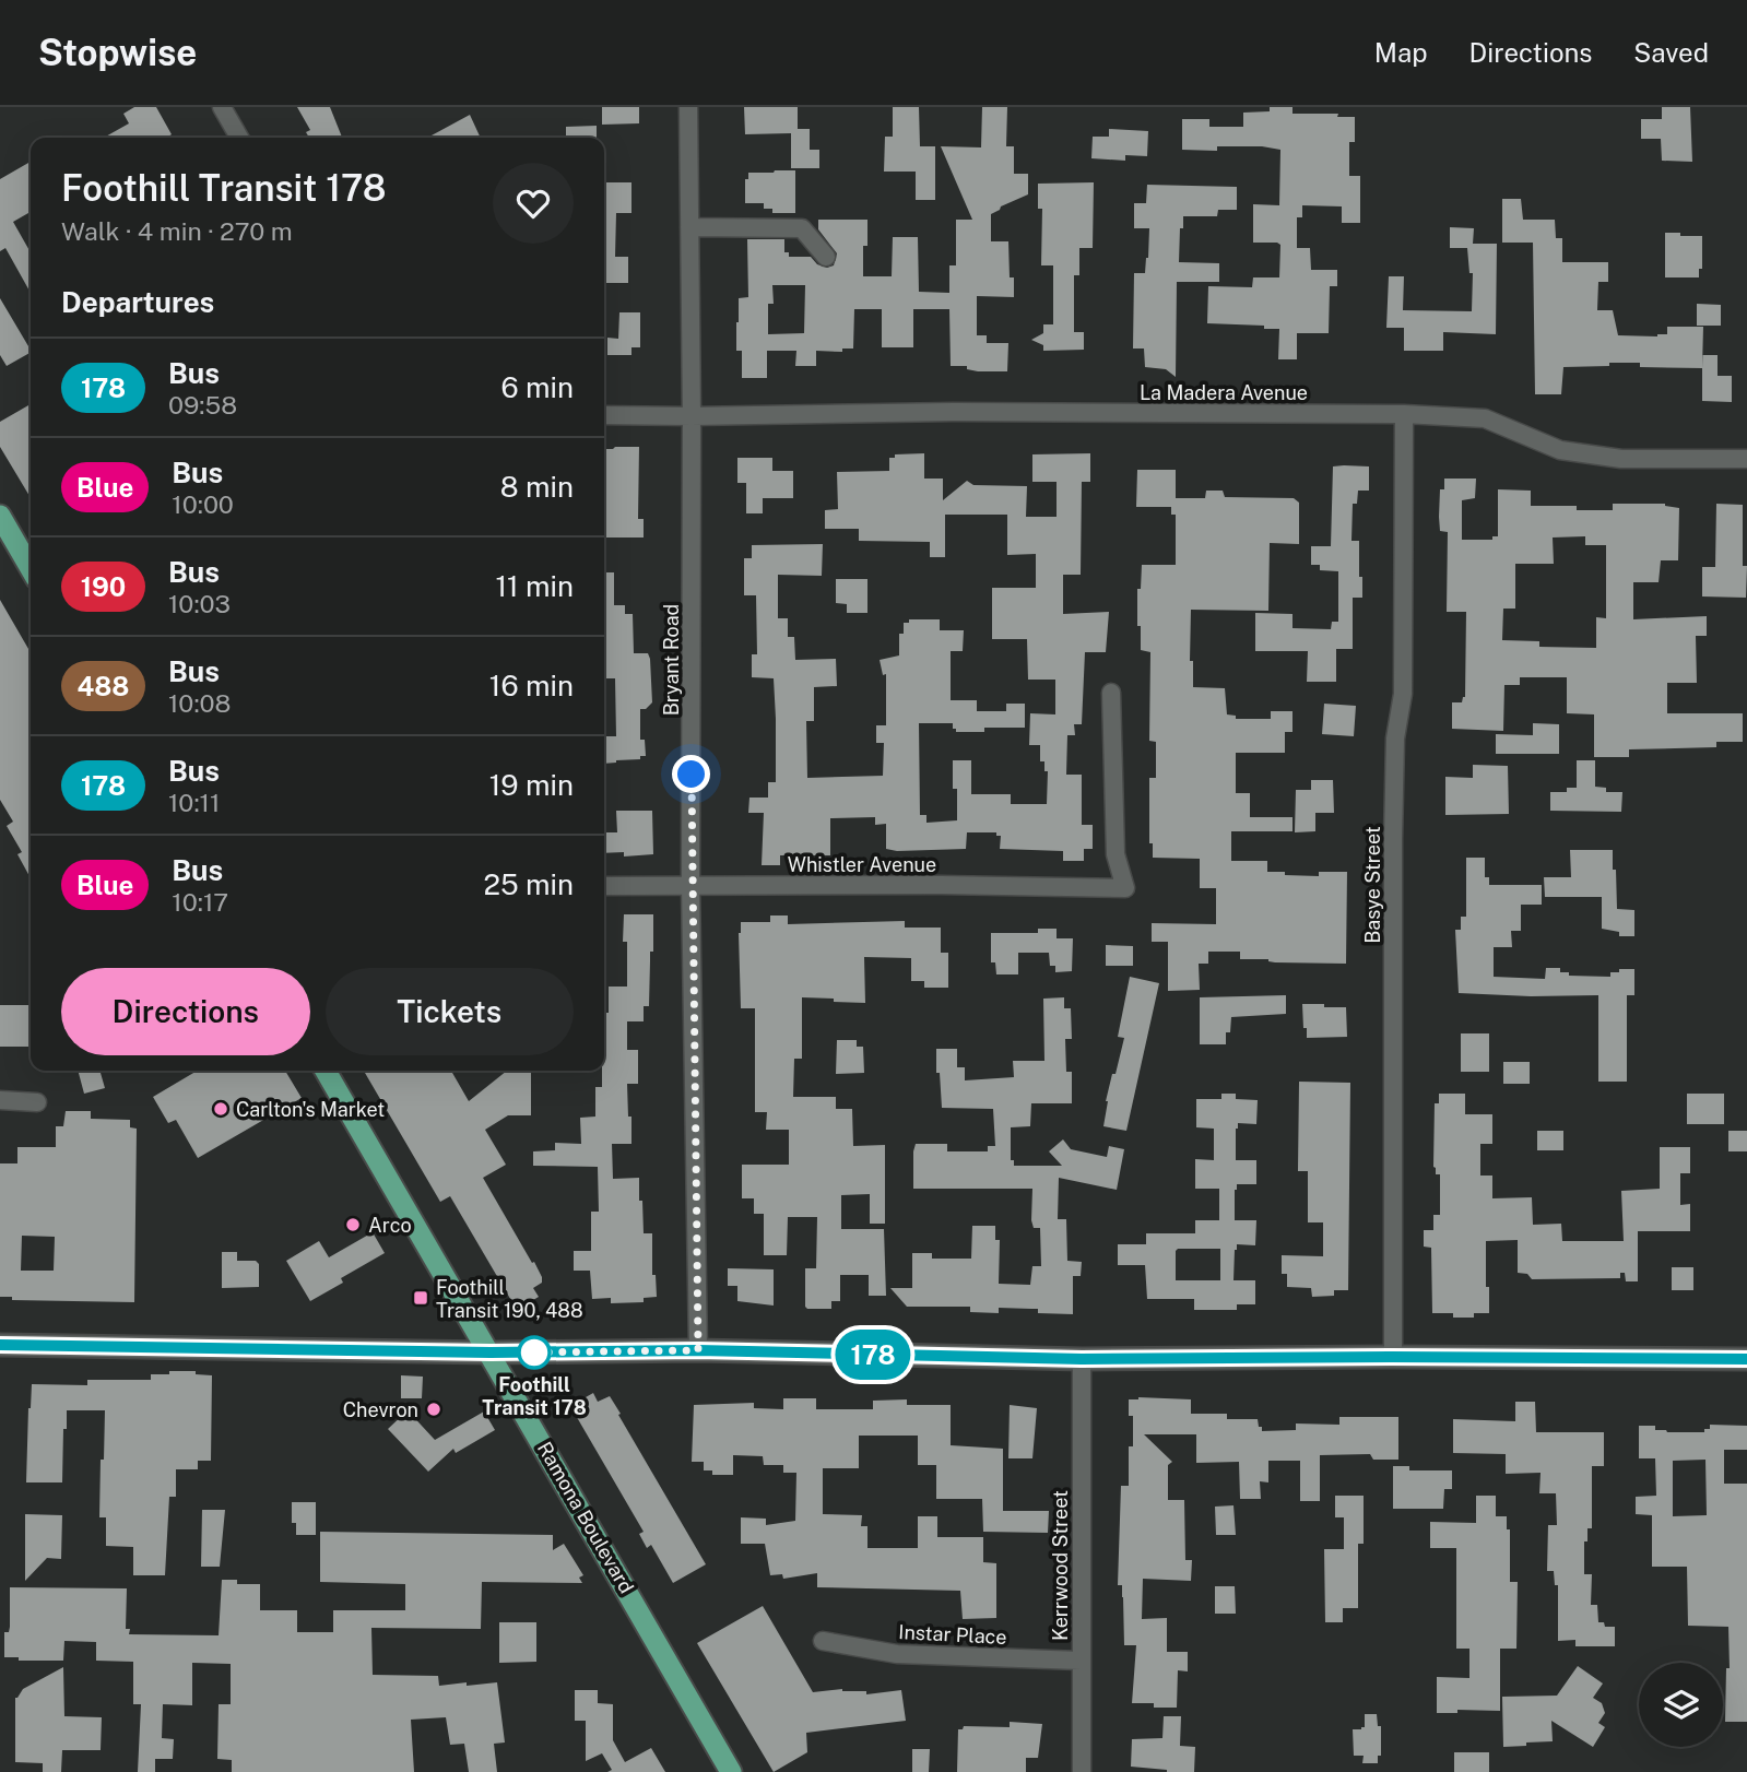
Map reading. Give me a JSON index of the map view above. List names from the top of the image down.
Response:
{
  "streets": {
    "main road": ["Ramona Boulevard"],
    "street": [
      "La Madera Avenue",
      "Bryant Road",
      "Whistler Avenue",
      "Basye Street",
      "Kerrwood Street",
      "Instar Place"
    ]
  },
  "crossings": [
    ["La Madera Avenue", "Bryant Road"],
    ["La Madera Avenue", "Basye Street"],
    ["Bryant Road", "Whistler Avenue"],
    ["Kerrwood Street", "Instar Place"]
  ],
  "places": {
    "other": [
      "Carlton's Market",
      "Arco",
      "Foothill Transit 178",
      "Chevron"
    ],
    "transit": ["Foothill Transit 190, 488"]
  },
  "lines": ["bus line 178"],
  "page": {
    "header": "Stopwise",
    "nav": ["Map", "Directions", "Saved"],
    "on_map": "178",
    "heading": [
      ["Foothill Transit 178", "Walk · 4 min · 270 m"],
      "Departures"
    ],
    "list": [
      {
        "mark": "178",
        "name": "Bus",
        "note": "09:58",
        "value": "6 min"
      },
      {
        "mark": "Blue",
        "name": "Bus",
        "note": "10:00",
        "value": "8 min"
      },
      {
        "mark": "190",
        "name": "Bus",
        "note": "10:03",
        "value": "11 min"
      },
      {
        "mark": "488",
        "name": "Bus",
        "note": "10:08",
        "value": "16 min"
      },
      {
        "mark": "178",
        "name": "Bus",
        "note": "10:11",
        "value": "19 min"
      },
      {
        "mark": "Blue",
        "name": "Bus",
        "note": "10:17",
        "value": "25 min"
      }
    ],
    "buttons": ["Directions", "Tickets"]
  }
}
